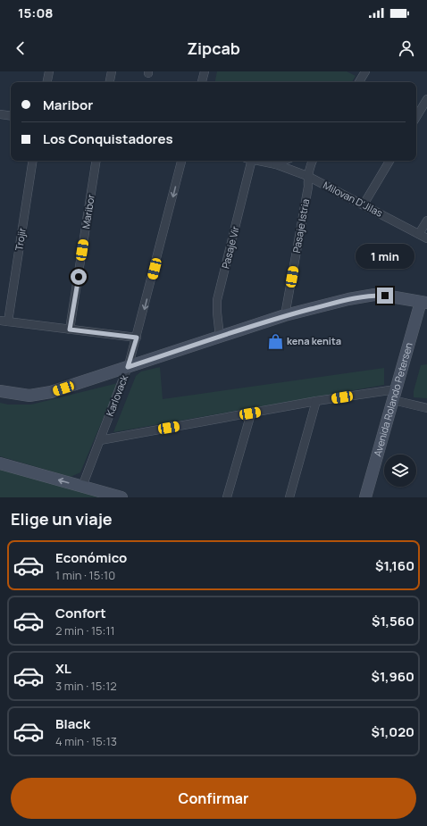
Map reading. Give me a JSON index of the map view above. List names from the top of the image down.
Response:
{
  "streets": {
    "street": [
      "Milovan D'Jilas",
      "Maribor",
      "Pasaje Istria",
      "Trojir",
      "Pasaje Vir",
      "Karlovack",
      "Avenida Rolando Petersen"
    ]
  },
  "crossings": [
    ["Milovan D'Jilas", "Pasaje Istria"]
  ],
  "one_way": ["Karlovack"],
  "places": {
    "shop": ["kena kenita"]
  },
  "page": {
    "status": "15:08",
    "header": "Zipcab",
    "banner": ["Maribor", "Los Conquistadores"],
    "bubble": "1 min",
    "heading": "Elige un viaje",
    "list": [
      {
        "name": "Económico",
        "note": "1 min · 15:10",
        "value": "$1,160"
      },
      {
        "name": "Confort",
        "note": "2 min · 15:11",
        "value": "$1,560"
      },
      {
        "name": "XL",
        "note": "3 min · 15:12",
        "value": "$1,960"
      },
      {
        "name": "Black",
        "note": "4 min · 15:13",
        "value": "$1,020"
      }
    ],
    "buttons": "Confirmar"
  }
}
